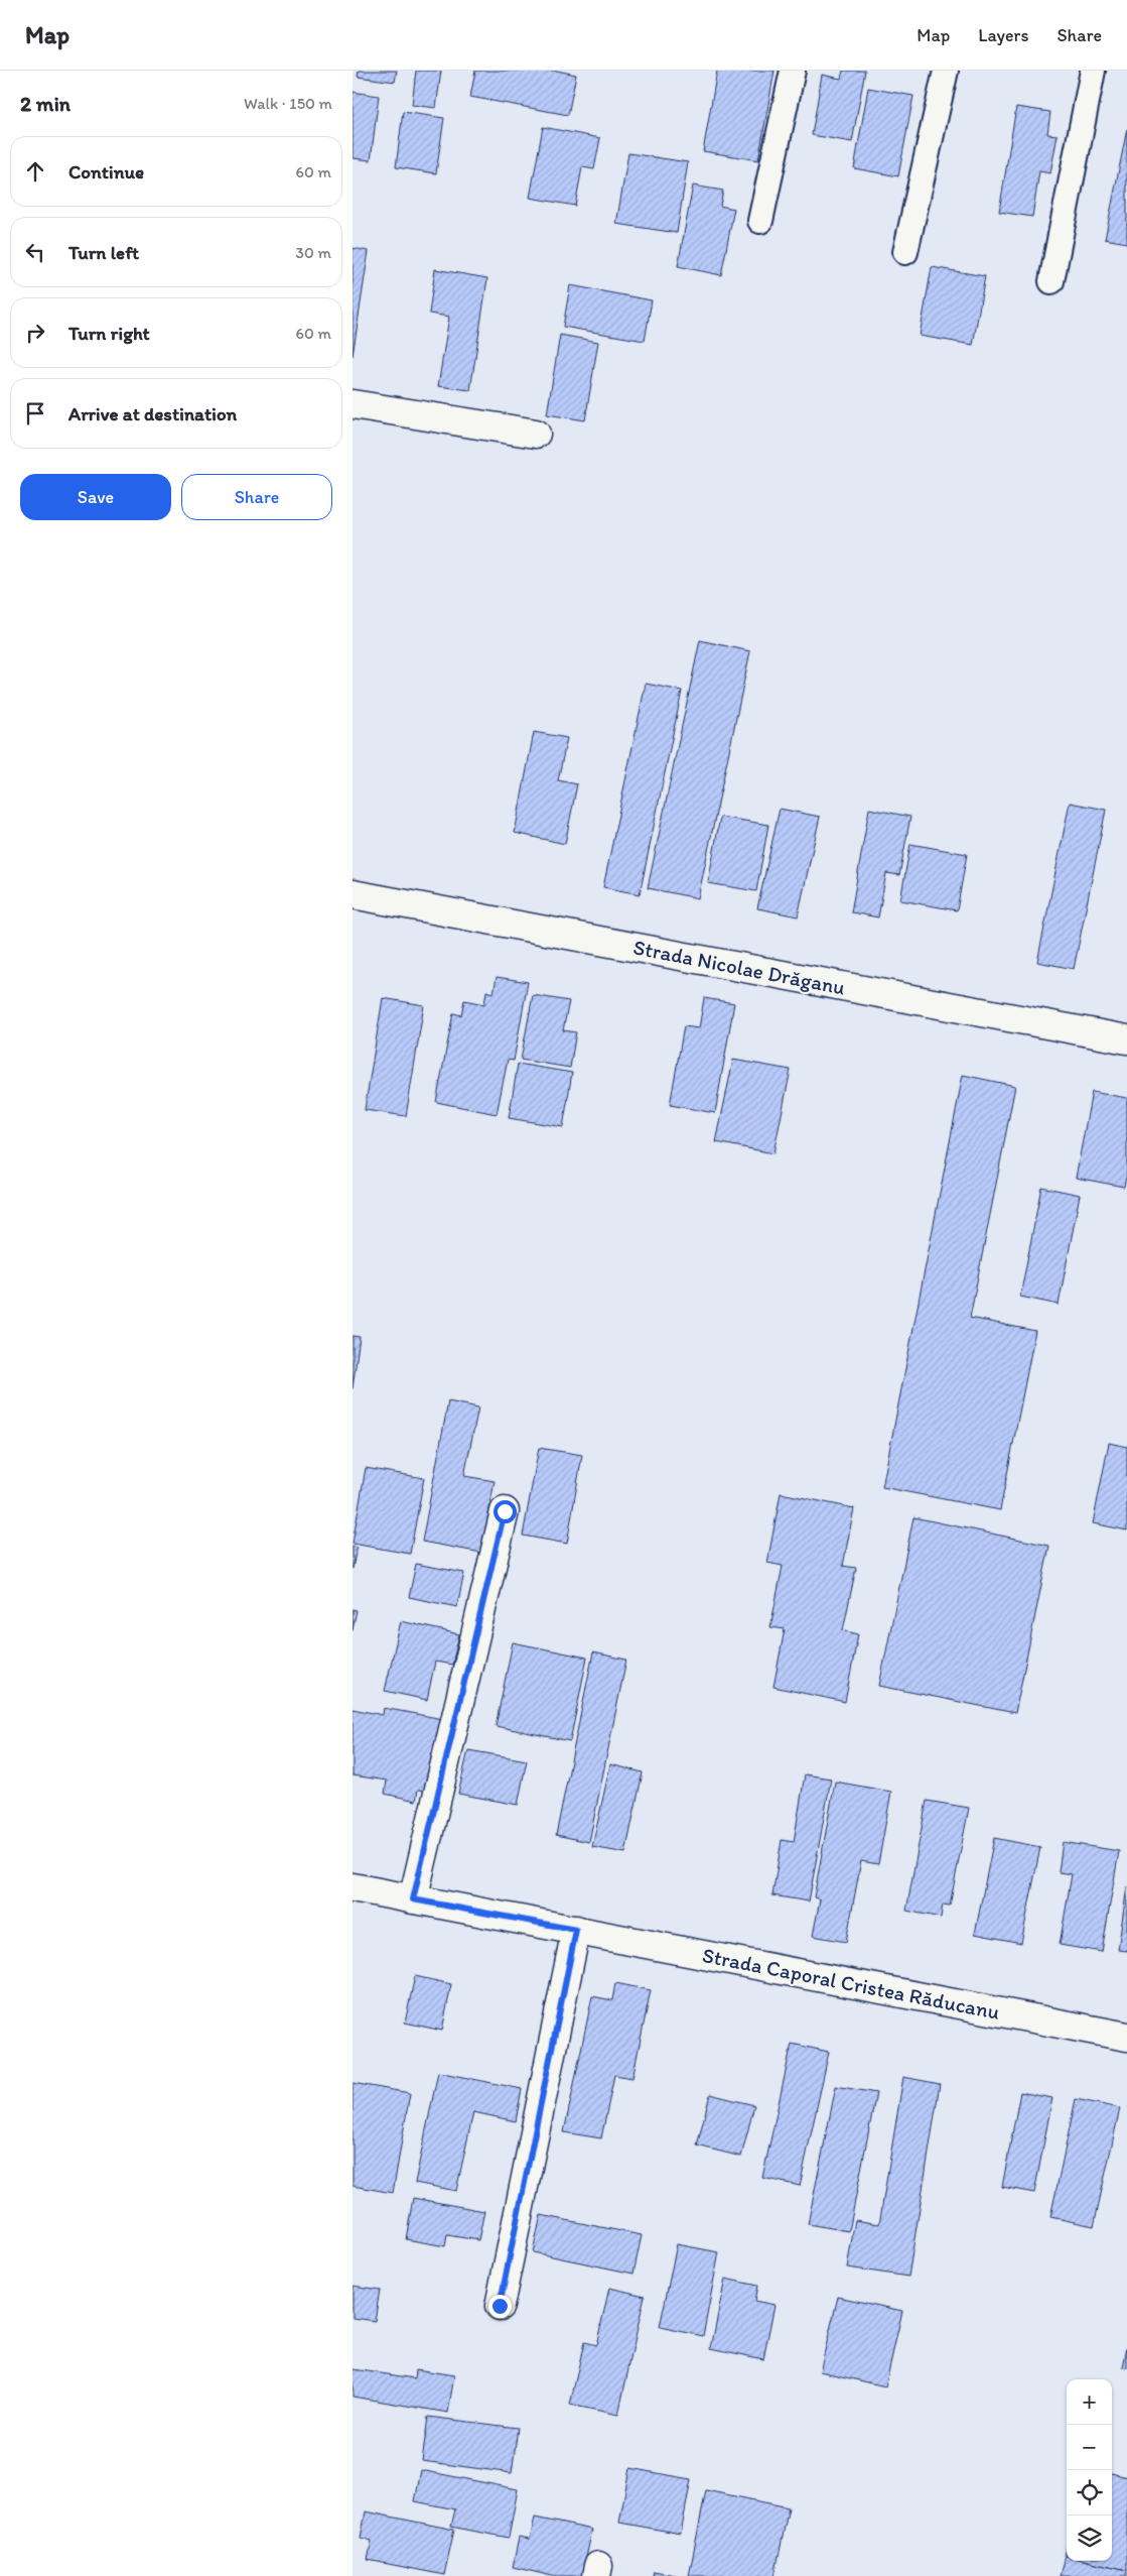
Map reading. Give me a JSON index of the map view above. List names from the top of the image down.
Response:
{
  "streets": {
    "street": ["Strada Nicolae Drăganu", "Strada Caporal Cristea Răducanu"]
  },
  "page": {
    "header": "Map",
    "nav": ["Map", "Layers", "Share"],
    "heading": ["2 min", "Walk · 150 m"],
    "list": [
      ["Continue", "60 m"],
      ["Turn left", "30 m"],
      ["Turn right", "60 m"],
      "Arrive at destination"
    ],
    "buttons": ["Save", "Share"],
    "map_buttons": ["+", "−"]
  }
}
